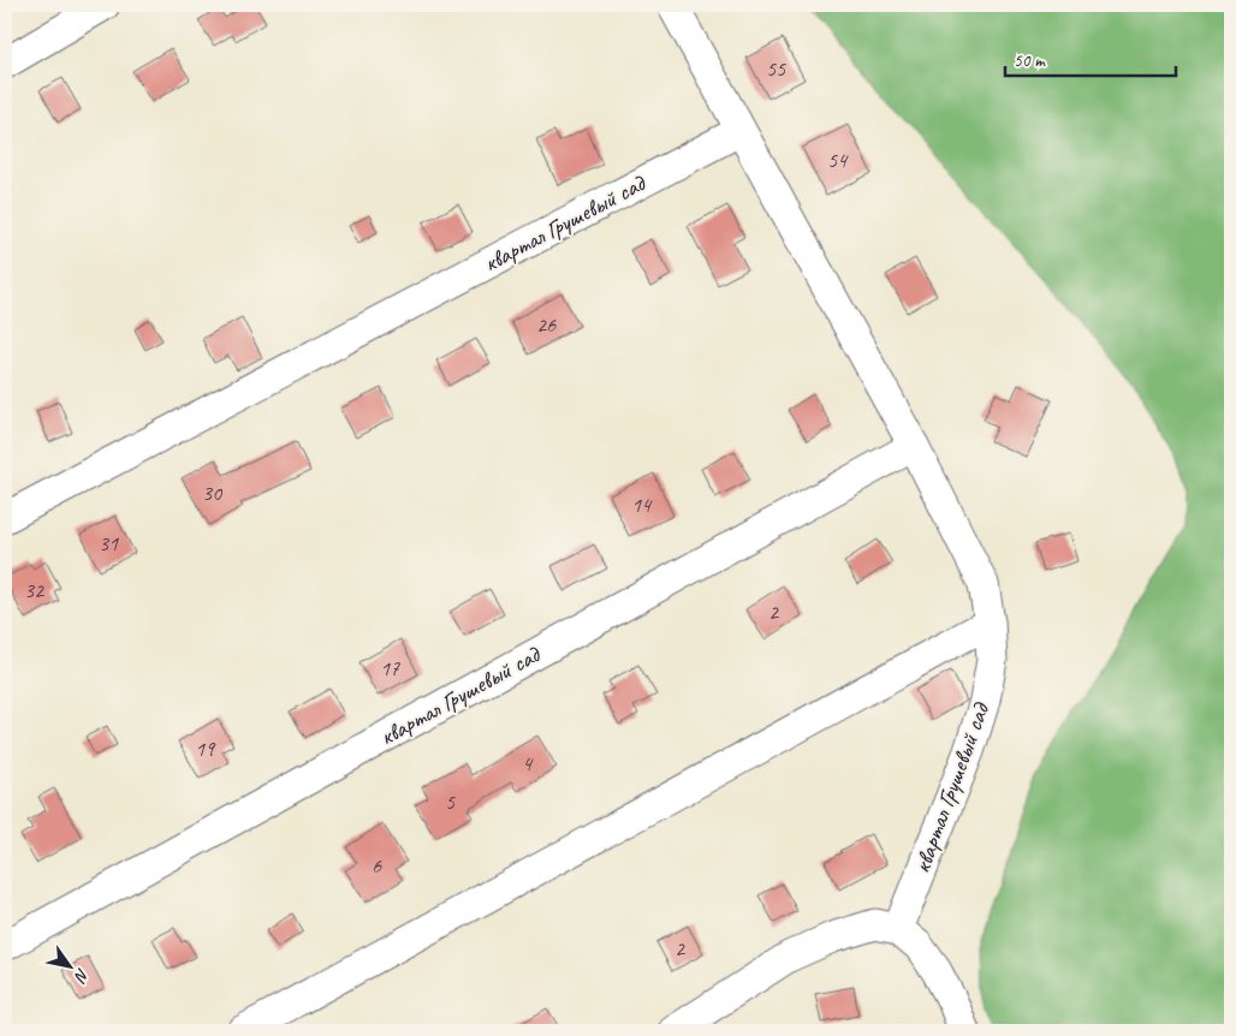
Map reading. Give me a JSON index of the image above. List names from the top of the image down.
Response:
{
  "streets": {
    "lane": ["квартал Грушевый сад"]
  },
  "house_numbers": [
    "55",
    "54",
    "26",
    "30",
    "14",
    "31",
    "32",
    "2",
    "17",
    "19",
    "4",
    "5",
    "6",
    "2"
  ],
  "scale_bar": "50 m",
  "north": "bottom right"
}
